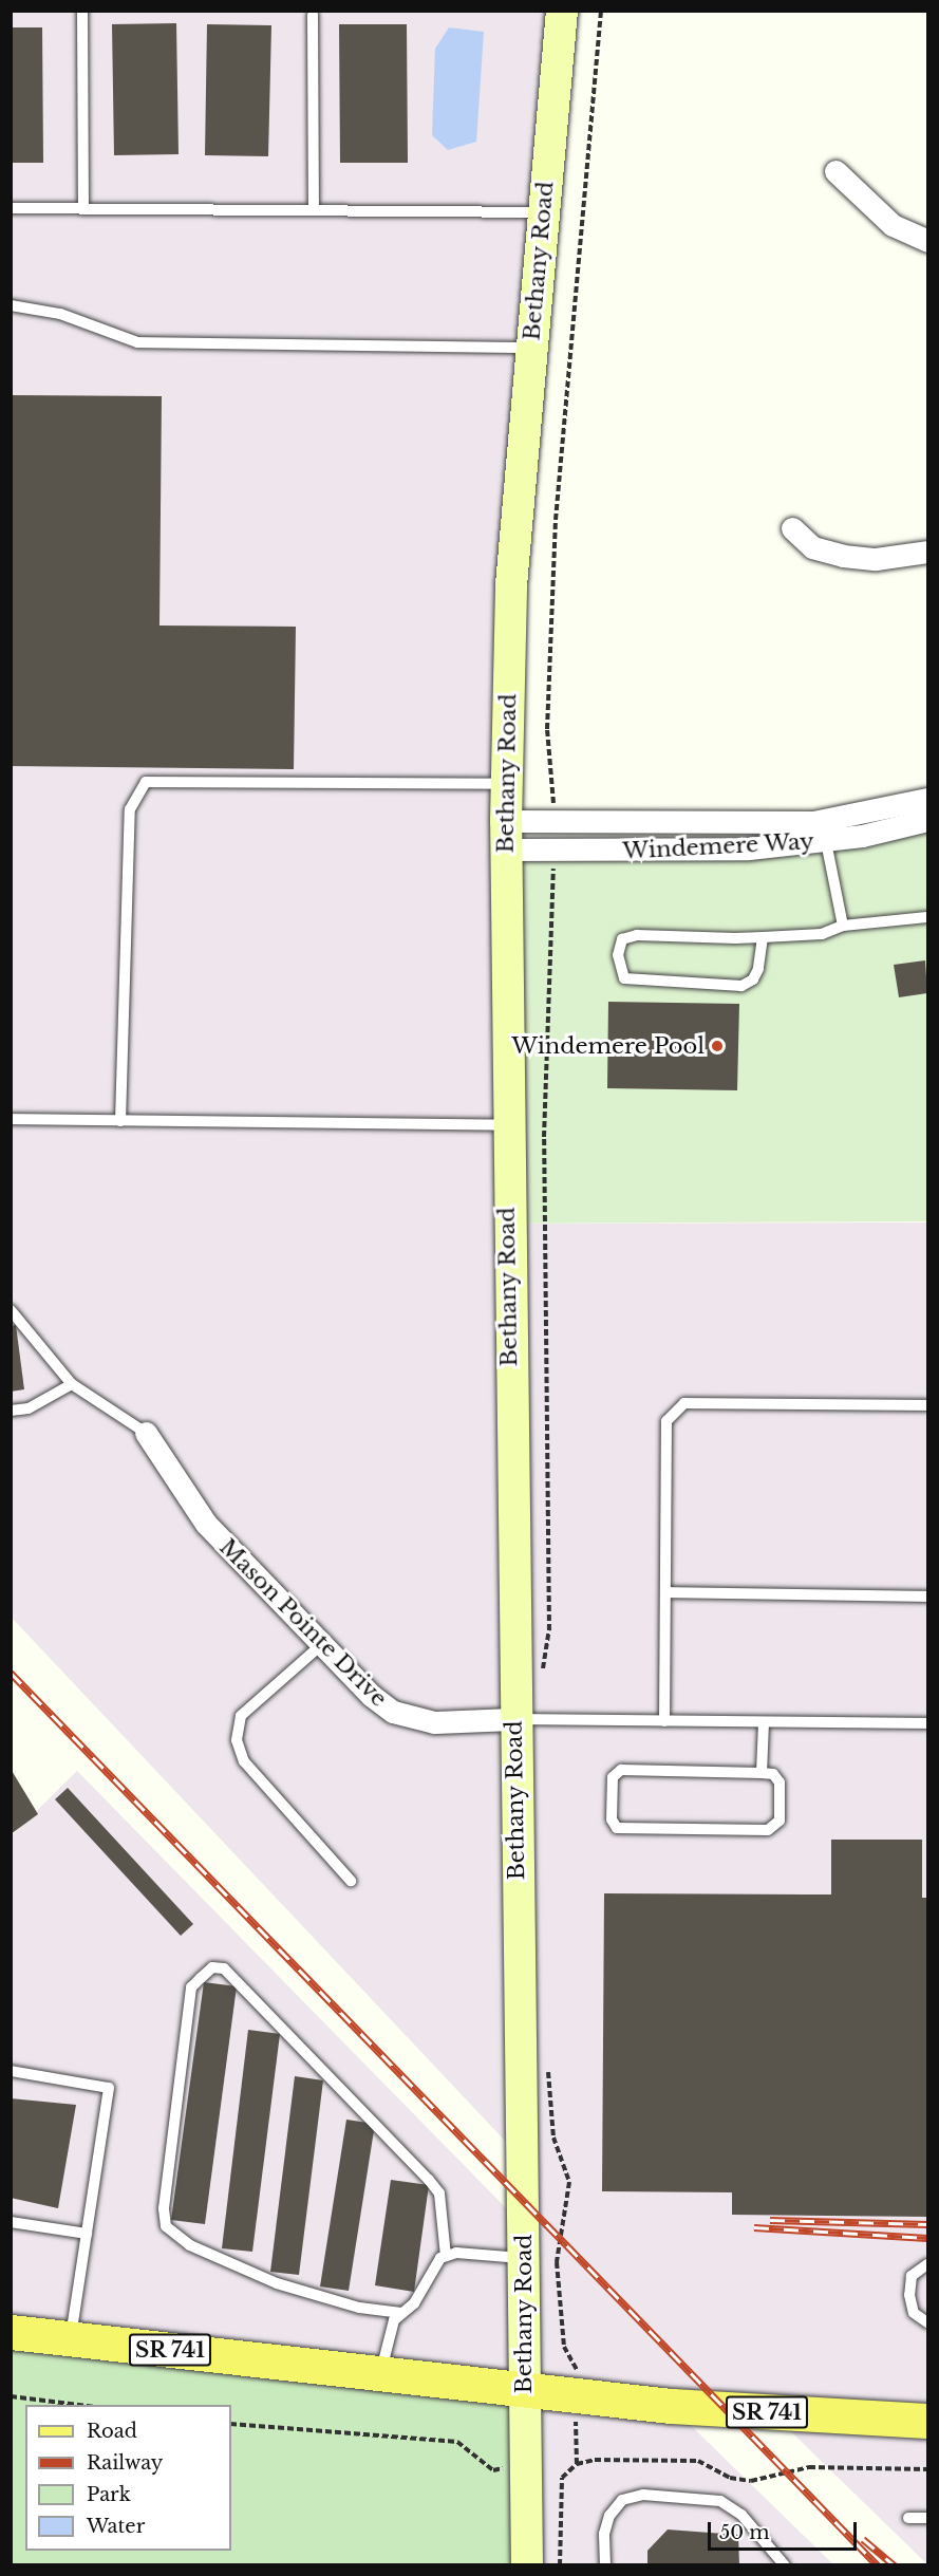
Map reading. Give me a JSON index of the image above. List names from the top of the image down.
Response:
{
  "streets": {
    "main road": ["Bethany Road", "SR 741"],
    "street": ["Windemere Way", "Mason Pointe Drive"]
  },
  "crossings": [
    ["Bethany Road", "Windemere Way"],
    ["Bethany Road", "Mason Pointe Drive"],
    ["Bethany Road", "SR 741"]
  ],
  "places": ["Windemere Pool"],
  "legend": [
    "Road",
    "Railway",
    "Park",
    "Water"
  ],
  "scale_bar": "50 m"
}
